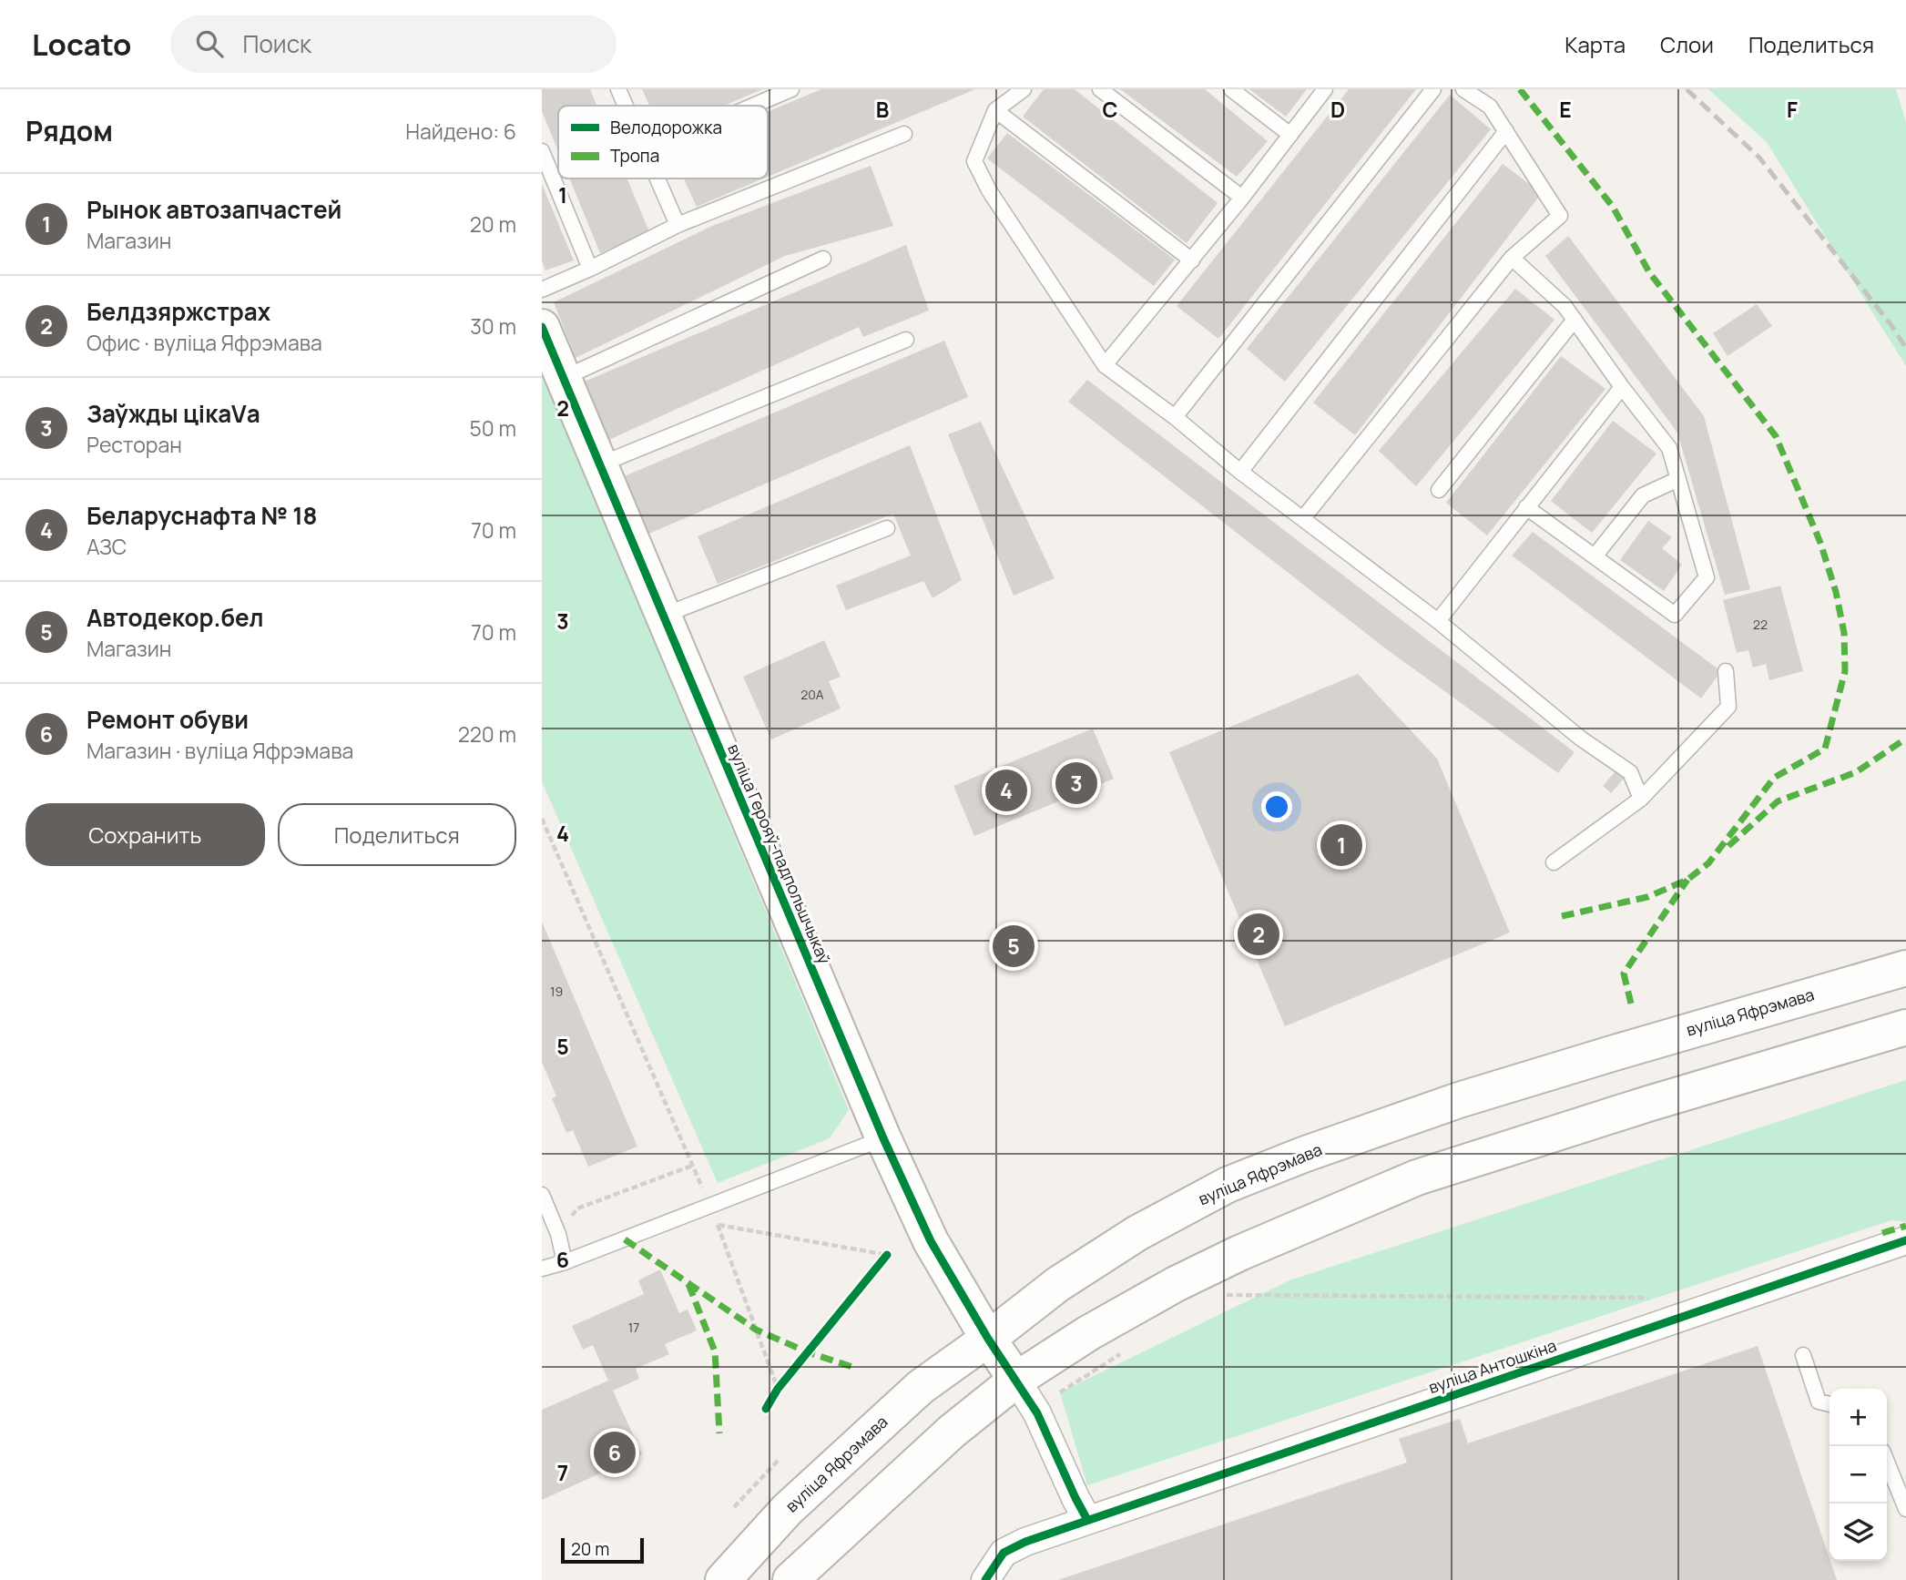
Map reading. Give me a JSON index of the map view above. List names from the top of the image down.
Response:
{
  "streets": {
    "main road": ["вуліца Герояў-падпольшчыкаў", "вуліца Яфрэмава"],
    "street": ["вуліца Антошкіна"]
  },
  "crossings": [
    ["вуліца Герояў-падпольшчыкаў", "вуліца Яфрэмава"]
  ],
  "house_numbers": [
    "22",
    "20А",
    "19",
    "17"
  ],
  "legend": ["Велодорожка", "Тропа"],
  "scale_bar": "20 m",
  "page": {
    "header": "Locato",
    "search": "Поиск",
    "nav": ["Карта", "Слои", "Поделиться"],
    "heading": ["Рядом", "Найдено: 6"],
    "list": [
      {
        "mark": "1",
        "name": "Рынок автозапчастей",
        "note": "Магазин",
        "value": "20 m"
      },
      {
        "mark": "2",
        "name": "Белдзяржстрах",
        "note": "Офис · вуліца Яфрэмава",
        "value": "30 m"
      },
      {
        "mark": "3",
        "name": "Заўжды цікаVа",
        "note": "Ресторан",
        "value": "50 m"
      },
      {
        "mark": "4",
        "name": "Беларуснафта № 18",
        "note": "АЗС",
        "value": "70 m"
      },
      {
        "mark": "5",
        "name": "Автодекор.бел",
        "note": "Магазин",
        "value": "70 m"
      },
      {
        "mark": "6",
        "name": "Ремонт обуви",
        "note": "Магазин · вуліца Яфрэмава",
        "value": "220 m"
      }
    ],
    "pins": [
      "3",
      "4",
      "1",
      "2",
      "5",
      "6"
    ],
    "buttons": ["Сохранить", "Поделиться"],
    "map_buttons": ["+", "−"],
    "scale": "20 m"
  },
  "grid": {
    "columns": [
      "B",
      "C",
      "D",
      "E",
      "F"
    ],
    "rows": [
      "1",
      "2",
      "3",
      "4",
      "5",
      "6",
      "7"
    ]
  }
}
